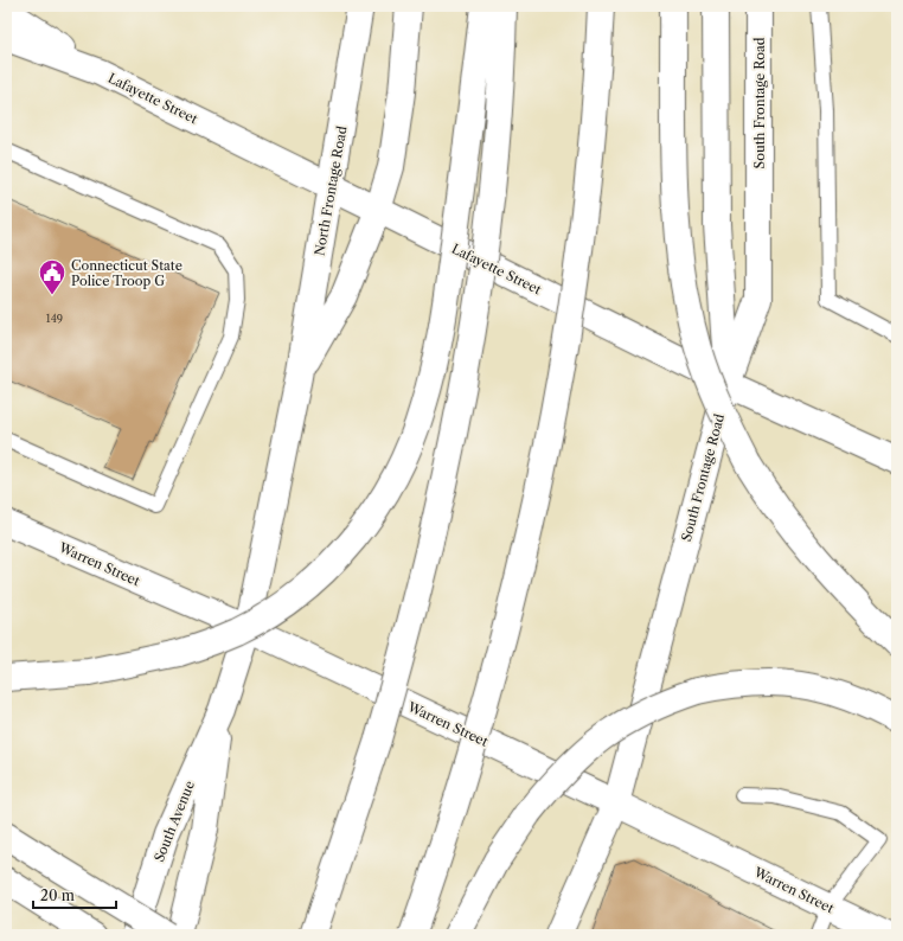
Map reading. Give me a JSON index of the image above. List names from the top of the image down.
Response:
{
  "streets": {
    "main road": [
      "Lafayette Street",
      "South Frontage Road",
      "North Frontage Road",
      "Warren Street",
      "South Avenue"
    ]
  },
  "crossings": [
    ["Lafayette Street", "South Frontage Road"],
    ["Lafayette Street", "North Frontage Road"],
    ["South Frontage Road", "Warren Street"],
    ["North Frontage Road", "Warren Street"],
    ["North Frontage Road", "South Avenue"],
    ["Warren Street", "South Avenue"]
  ],
  "places": {
    "public building": ["Connecticut State Police Troop G"]
  },
  "house_numbers": ["149"],
  "scale_bar": "20 m"
}
